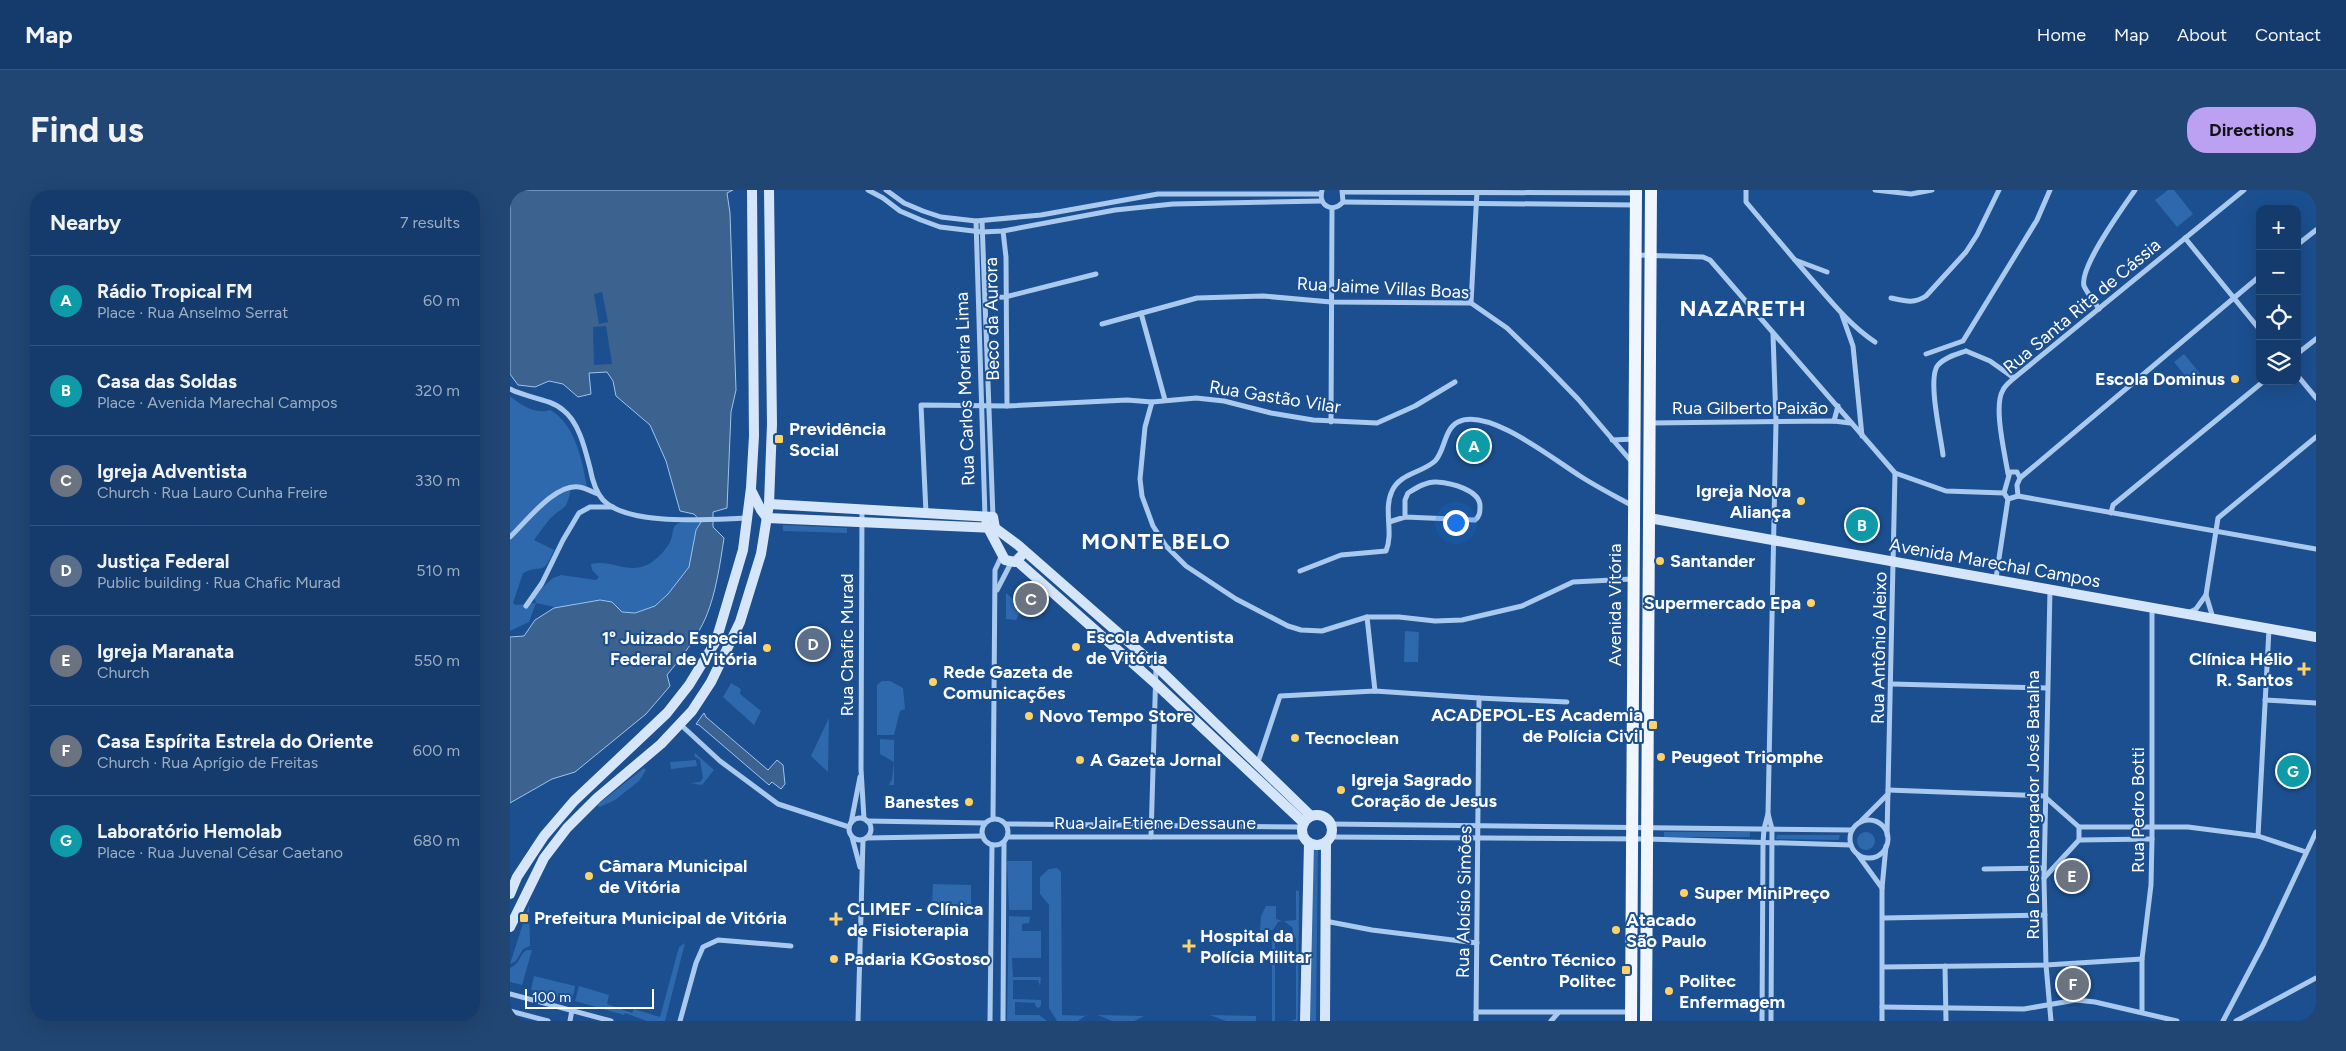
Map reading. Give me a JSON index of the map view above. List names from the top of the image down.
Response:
{
  "streets": {
    "main road": ["Avenida Vitória"],
    "street": [
      "Rua Jaime Villas Boas",
      "Rua Santa Rita de Cássia",
      "Beco da Aurora",
      "Rua Carlos Moreira Lima",
      "Rua Gastão Vilar",
      "Rua Gilberto Paixão",
      "Avenida Marechal Campos",
      "Rua Chafic Murad",
      "Rua Antônio Aleixo",
      "Rua Desembargador José Batalha",
      "Rua Pedro Botti",
      "Rua Jair Etiene Dessaune",
      "Rua Aloísio Simões"
    ]
  },
  "crossings": [
    ["Rua Jaime Villas Boas", "Avenida Vitória"],
    ["Beco da Aurora", "Rua Gastão Vilar"],
    ["Rua Carlos Moreira Lima", "Rua Gastão Vilar"],
    ["Rua Gilberto Paixão", "Avenida Vitória"],
    ["Avenida Marechal Campos", "Avenida Vitória"],
    ["Avenida Marechal Campos", "Rua Antônio Aleixo"],
    ["Avenida Marechal Campos", "Rua Desembargador José Batalha"],
    ["Avenida Marechal Campos", "Rua Pedro Botti"]
  ],
  "districts": ["NAZARETH", "MONTE BELO"],
  "places": {
    "other": [
      "Escola Dominus",
      "Igreja Nova Aliança",
      "Santander",
      "Supermercado Epa",
      "Escola Adventista de Vitória",
      "1º Juizado Especial Federal de Vitória",
      "Rede Gazeta de Comunicações",
      "Novo Tempo Store",
      "Tecnoclean",
      "Peugeot Triomphe",
      "A Gazeta Jornal",
      "Igreja Sagrado Coração de Jesus",
      "Banestes",
      "Câmara Municipal de Vitória",
      "Super MiniPreço",
      "Atacado São Paulo",
      "Padaria KGostoso",
      "Politec Enfermagem"
    ],
    "transit": [
      "Previdência Social",
      "ACADEPOL-ES Academia de Polícia Civil",
      "Prefeitura Municipal de Vitória",
      "Centro Técnico Politec"
    ],
    "health": ["Clínica Hélio R. Santos", "CLIMEF - Clínica de Fisioterapia", "Hospital da Polícia Militar"]
  },
  "scale_bar": "100 m",
  "page": {
    "header": "Map",
    "nav": [
      "Home",
      "Map",
      "About",
      "Contact"
    ],
    "buttons": "Directions",
    "title": "Find us",
    "heading": ["Nearby", "7 results"],
    "map_buttons": ["+", "−"],
    "list": [
      {
        "mark": "A",
        "name": "Rádio Tropical FM",
        "note": "Place · Rua Anselmo Serrat",
        "value": "60 m"
      },
      {
        "mark": "B",
        "name": "Casa das Soldas",
        "note": "Place · Avenida Marechal Campos",
        "value": "320 m"
      },
      {
        "mark": "C",
        "name": "Igreja Adventista",
        "note": "Church · Rua Lauro Cunha Freire",
        "value": "330 m"
      },
      {
        "mark": "D",
        "name": "Justiça Federal",
        "note": "Public building · Rua Chafic Murad",
        "value": "510 m"
      },
      {
        "mark": "E",
        "name": "Igreja Maranata",
        "note": "Church",
        "value": "550 m"
      },
      {
        "mark": "F",
        "name": "Casa Espírita Estrela do Oriente",
        "note": "Church · Rua Aprígio de Freitas",
        "value": "600 m"
      },
      {
        "mark": "G",
        "name": "Laboratório Hemolab",
        "note": "Place · Rua Juvenal César Caetano",
        "value": "680 m"
      }
    ],
    "pins": [
      "A",
      "B",
      "C",
      "D",
      "G",
      "E",
      "F"
    ],
    "scale": "100 m"
  }
}
